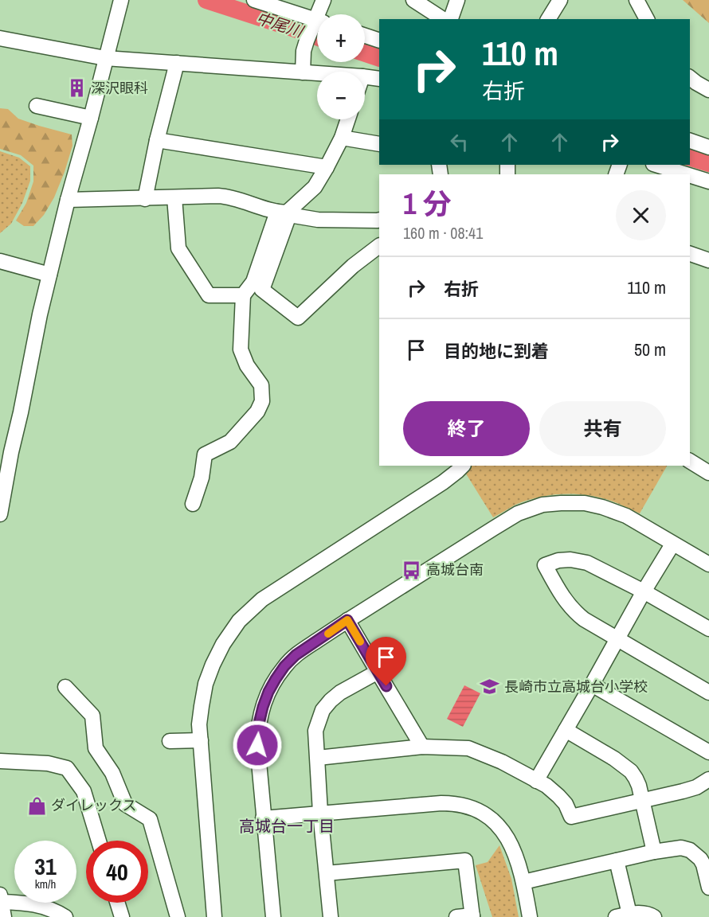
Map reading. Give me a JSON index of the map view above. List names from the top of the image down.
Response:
{
  "districts": ["高城台一丁目"],
  "water": ["中尾川"],
  "places": {
    "building": ["深沢眼科"],
    "bus stop": ["高城台南"],
    "school or university": ["長崎市立高城台小学校"],
    "shop": ["ダイレックス"]
  },
  "page": {
    "map_buttons": ["+", "−"],
    "turn": ["110 m", "右折"],
    "heading": ["1 分", "160 m · 08:41"],
    "list": [
      {
        "name": "右折",
        "value": "110 m"
      },
      {
        "name": "目的地に到着",
        "value": "50 m"
      }
    ],
    "buttons": ["終了", "共有"],
    "speed": "31 km/h",
    "limit": "40"
  }
}
